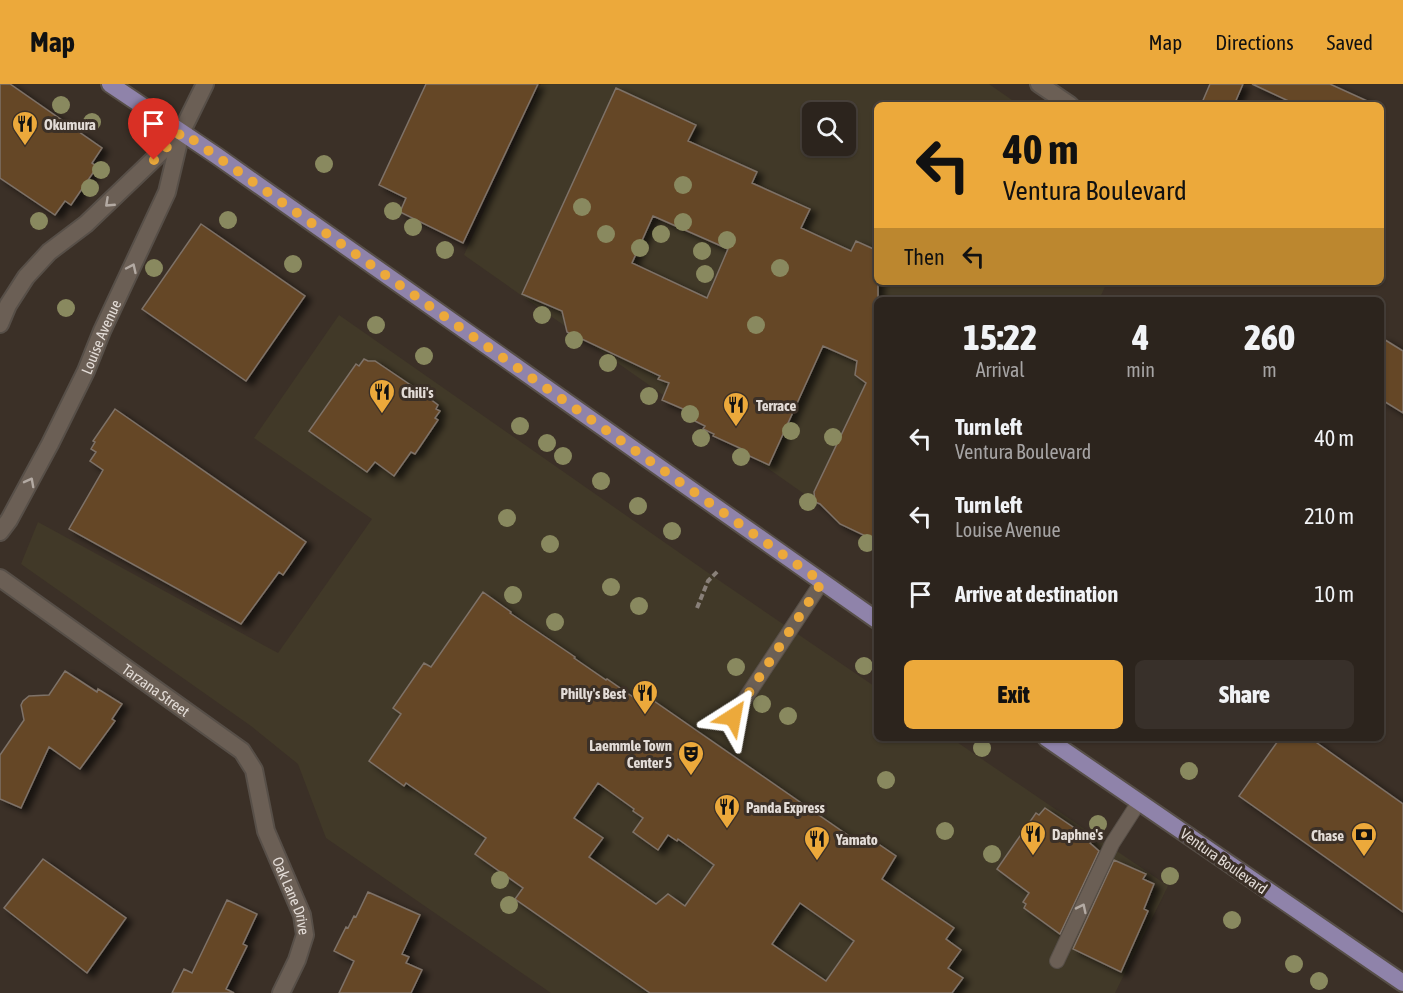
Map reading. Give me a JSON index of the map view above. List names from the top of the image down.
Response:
{
  "streets": {
    "main road": ["Ventura Boulevard"],
    "street": ["Louise Avenue", "Tarzana Street", "Oak Lane Drive"]
  },
  "crossings": [
    ["Tarzana Street", "Oak Lane Drive"]
  ],
  "places": {
    "restaurant": [
      "Okumura",
      "Chili's",
      "Terrace",
      "Philly's Best",
      "Panda Express",
      "Daphne's",
      "Yamato"
    ],
    "theatre": ["Laemmle Town Center 5"],
    "bank": ["Chase"]
  },
  "page": {
    "header": "Map",
    "nav": ["Map", "Directions", "Saved"],
    "turn": ["40 m", "Ventura Boulevard"],
    "then": "Then",
    "eta": [
      "15:22",
      "Arrival",
      "4",
      "min",
      "260",
      "m"
    ],
    "list": [
      {
        "name": "Turn left",
        "note": "Ventura Boulevard",
        "value": "40 m"
      },
      {
        "name": "Turn left",
        "note": "Louise Avenue",
        "value": "210 m"
      },
      {
        "name": "Arrive at destination",
        "value": "10 m"
      }
    ],
    "buttons": ["Exit", "Share"]
  }
}
